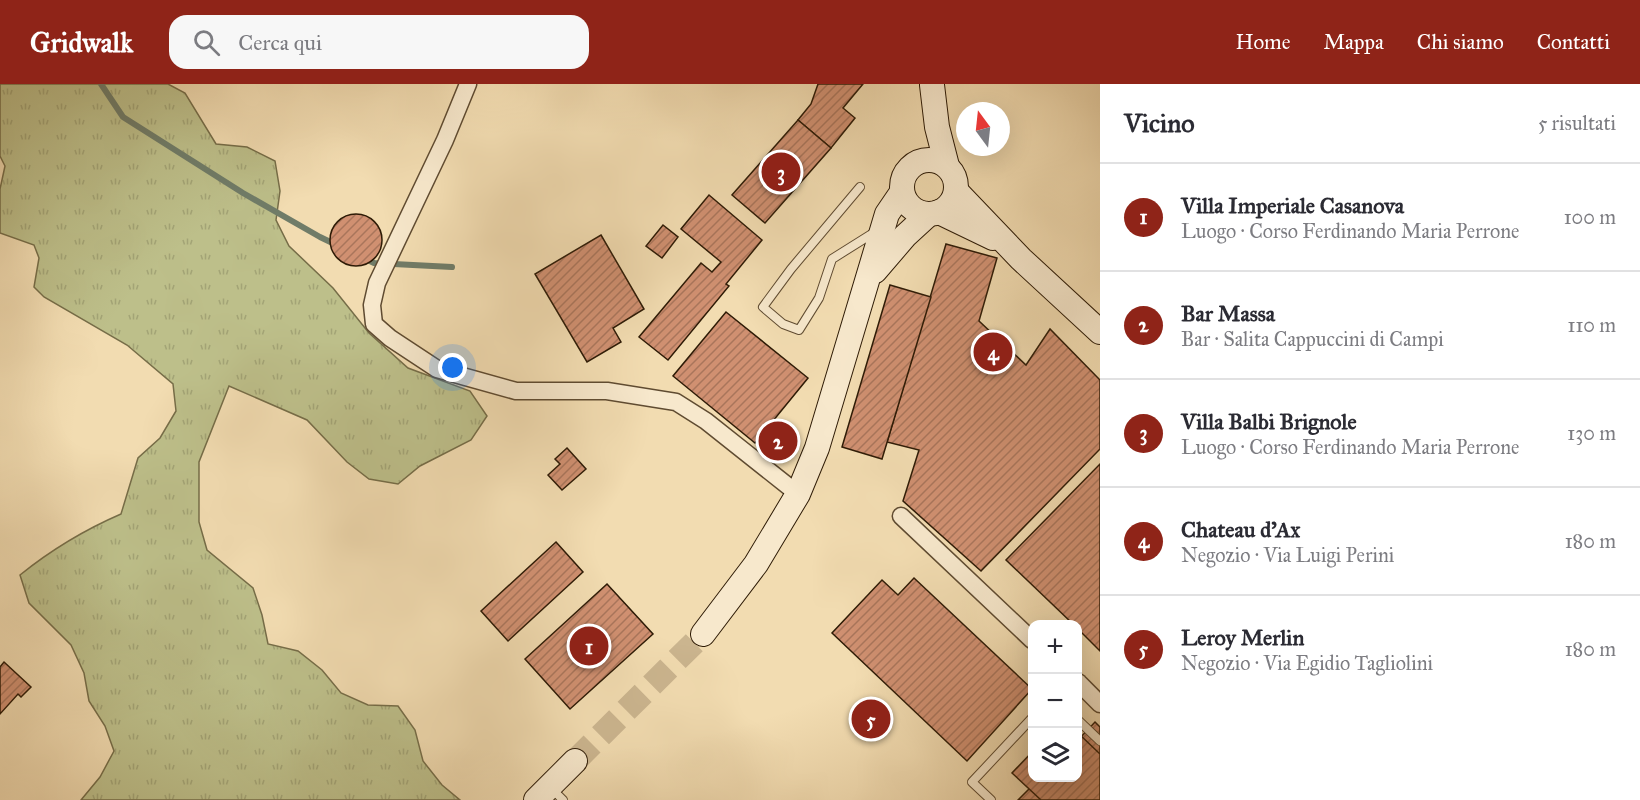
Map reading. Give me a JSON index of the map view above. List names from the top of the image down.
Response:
{
  "north": "top",
  "page": {
    "header": "Gridwalk",
    "search": "Cerca qui",
    "nav": [
      "Home",
      "Mappa",
      "Chi siamo",
      "Contatti"
    ],
    "heading": ["Vicino", "5 risultati"],
    "pins": [
      "3",
      "4",
      "2",
      "1",
      "5"
    ],
    "list": [
      {
        "mark": "1",
        "name": "Villa Imperiale Casanova",
        "note": "Luogo · Corso Ferdinando Maria Perrone",
        "value": "100 m"
      },
      {
        "mark": "2",
        "name": "Bar Massa",
        "note": "Bar · Salita Cappuccini di Campi",
        "value": "110 m"
      },
      {
        "mark": "3",
        "name": "Villa Balbi Brignole",
        "note": "Luogo · Corso Ferdinando Maria Perrone",
        "value": "130 m"
      },
      {
        "mark": "4",
        "name": "Chateau d'Ax",
        "note": "Negozio · Via Luigi Perini",
        "value": "180 m"
      },
      {
        "mark": "5",
        "name": "Leroy Merlin",
        "note": "Negozio · Via Egidio Tagliolini",
        "value": "180 m"
      }
    ],
    "map_buttons": ["+", "−"]
  }
}
